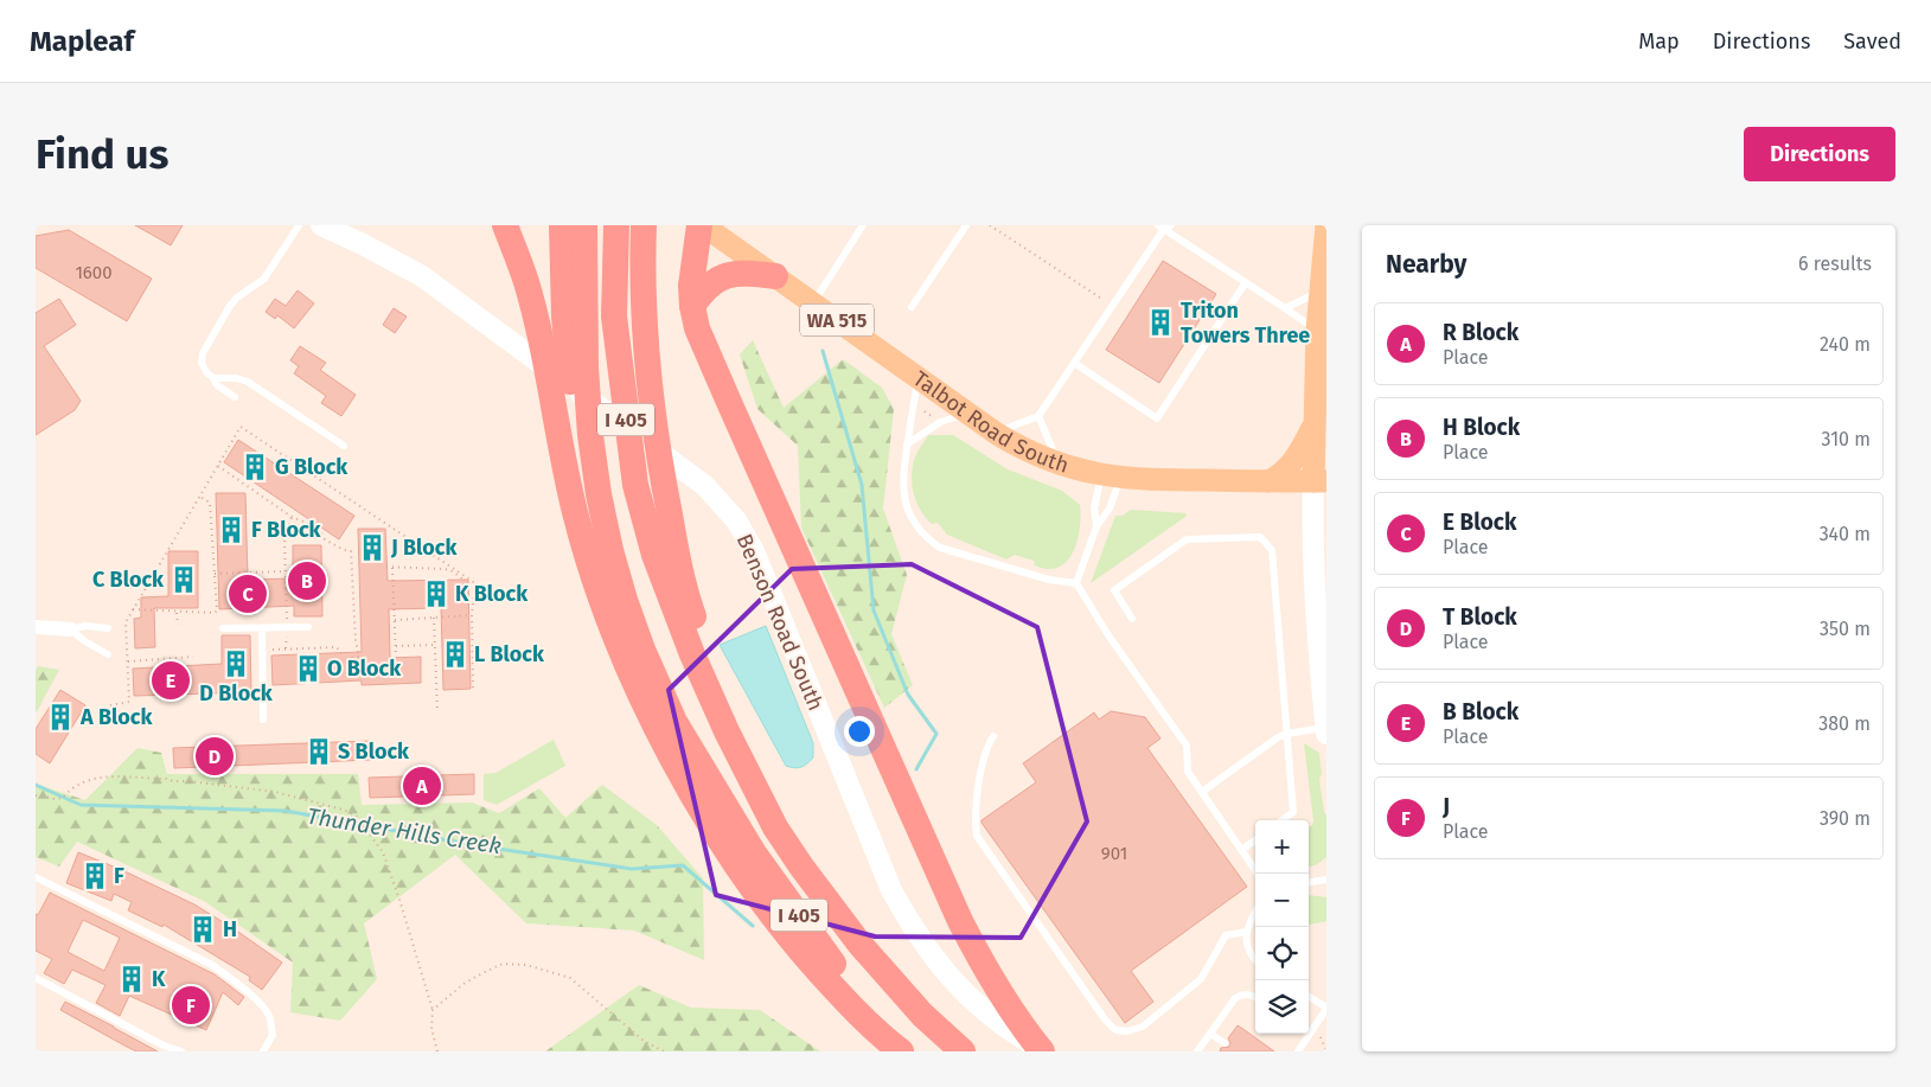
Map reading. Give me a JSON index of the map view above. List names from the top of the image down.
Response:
{
  "streets": {
    "highway": ["I 405"],
    "main road": ["WA 515", "Talbot Road South"],
    "street": ["Benson Road South"]
  },
  "water": ["Thunder Hills Creek"],
  "places": {
    "building": [
      "Triton Towers Three",
      "G Block",
      "F Block",
      "J Block",
      "C Block",
      "K Block",
      "L Block",
      "D Block",
      "O Block",
      "A Block",
      "S Block",
      "F",
      "H",
      "K"
    ]
  },
  "house_numbers": ["1600", "901"],
  "page": {
    "header": "Mapleaf",
    "nav": ["Map", "Directions", "Saved"],
    "buttons": "Directions",
    "title": "Find us",
    "heading": ["Nearby", "6 results"],
    "list": [
      {
        "mark": "A",
        "name": "R Block",
        "note": "Place",
        "value": "240 m"
      },
      {
        "mark": "B",
        "name": "H Block",
        "note": "Place",
        "value": "310 m"
      },
      {
        "mark": "C",
        "name": "E Block",
        "note": "Place",
        "value": "340 m"
      },
      {
        "mark": "D",
        "name": "T Block",
        "note": "Place",
        "value": "350 m"
      },
      {
        "mark": "E",
        "name": "B Block",
        "note": "Place",
        "value": "380 m"
      },
      {
        "mark": "F",
        "name": "J",
        "note": "Place",
        "value": "390 m"
      }
    ],
    "pins": [
      "B",
      "C",
      "E",
      "D",
      "A",
      "F"
    ],
    "map_buttons": ["+", "−"]
  }
}
